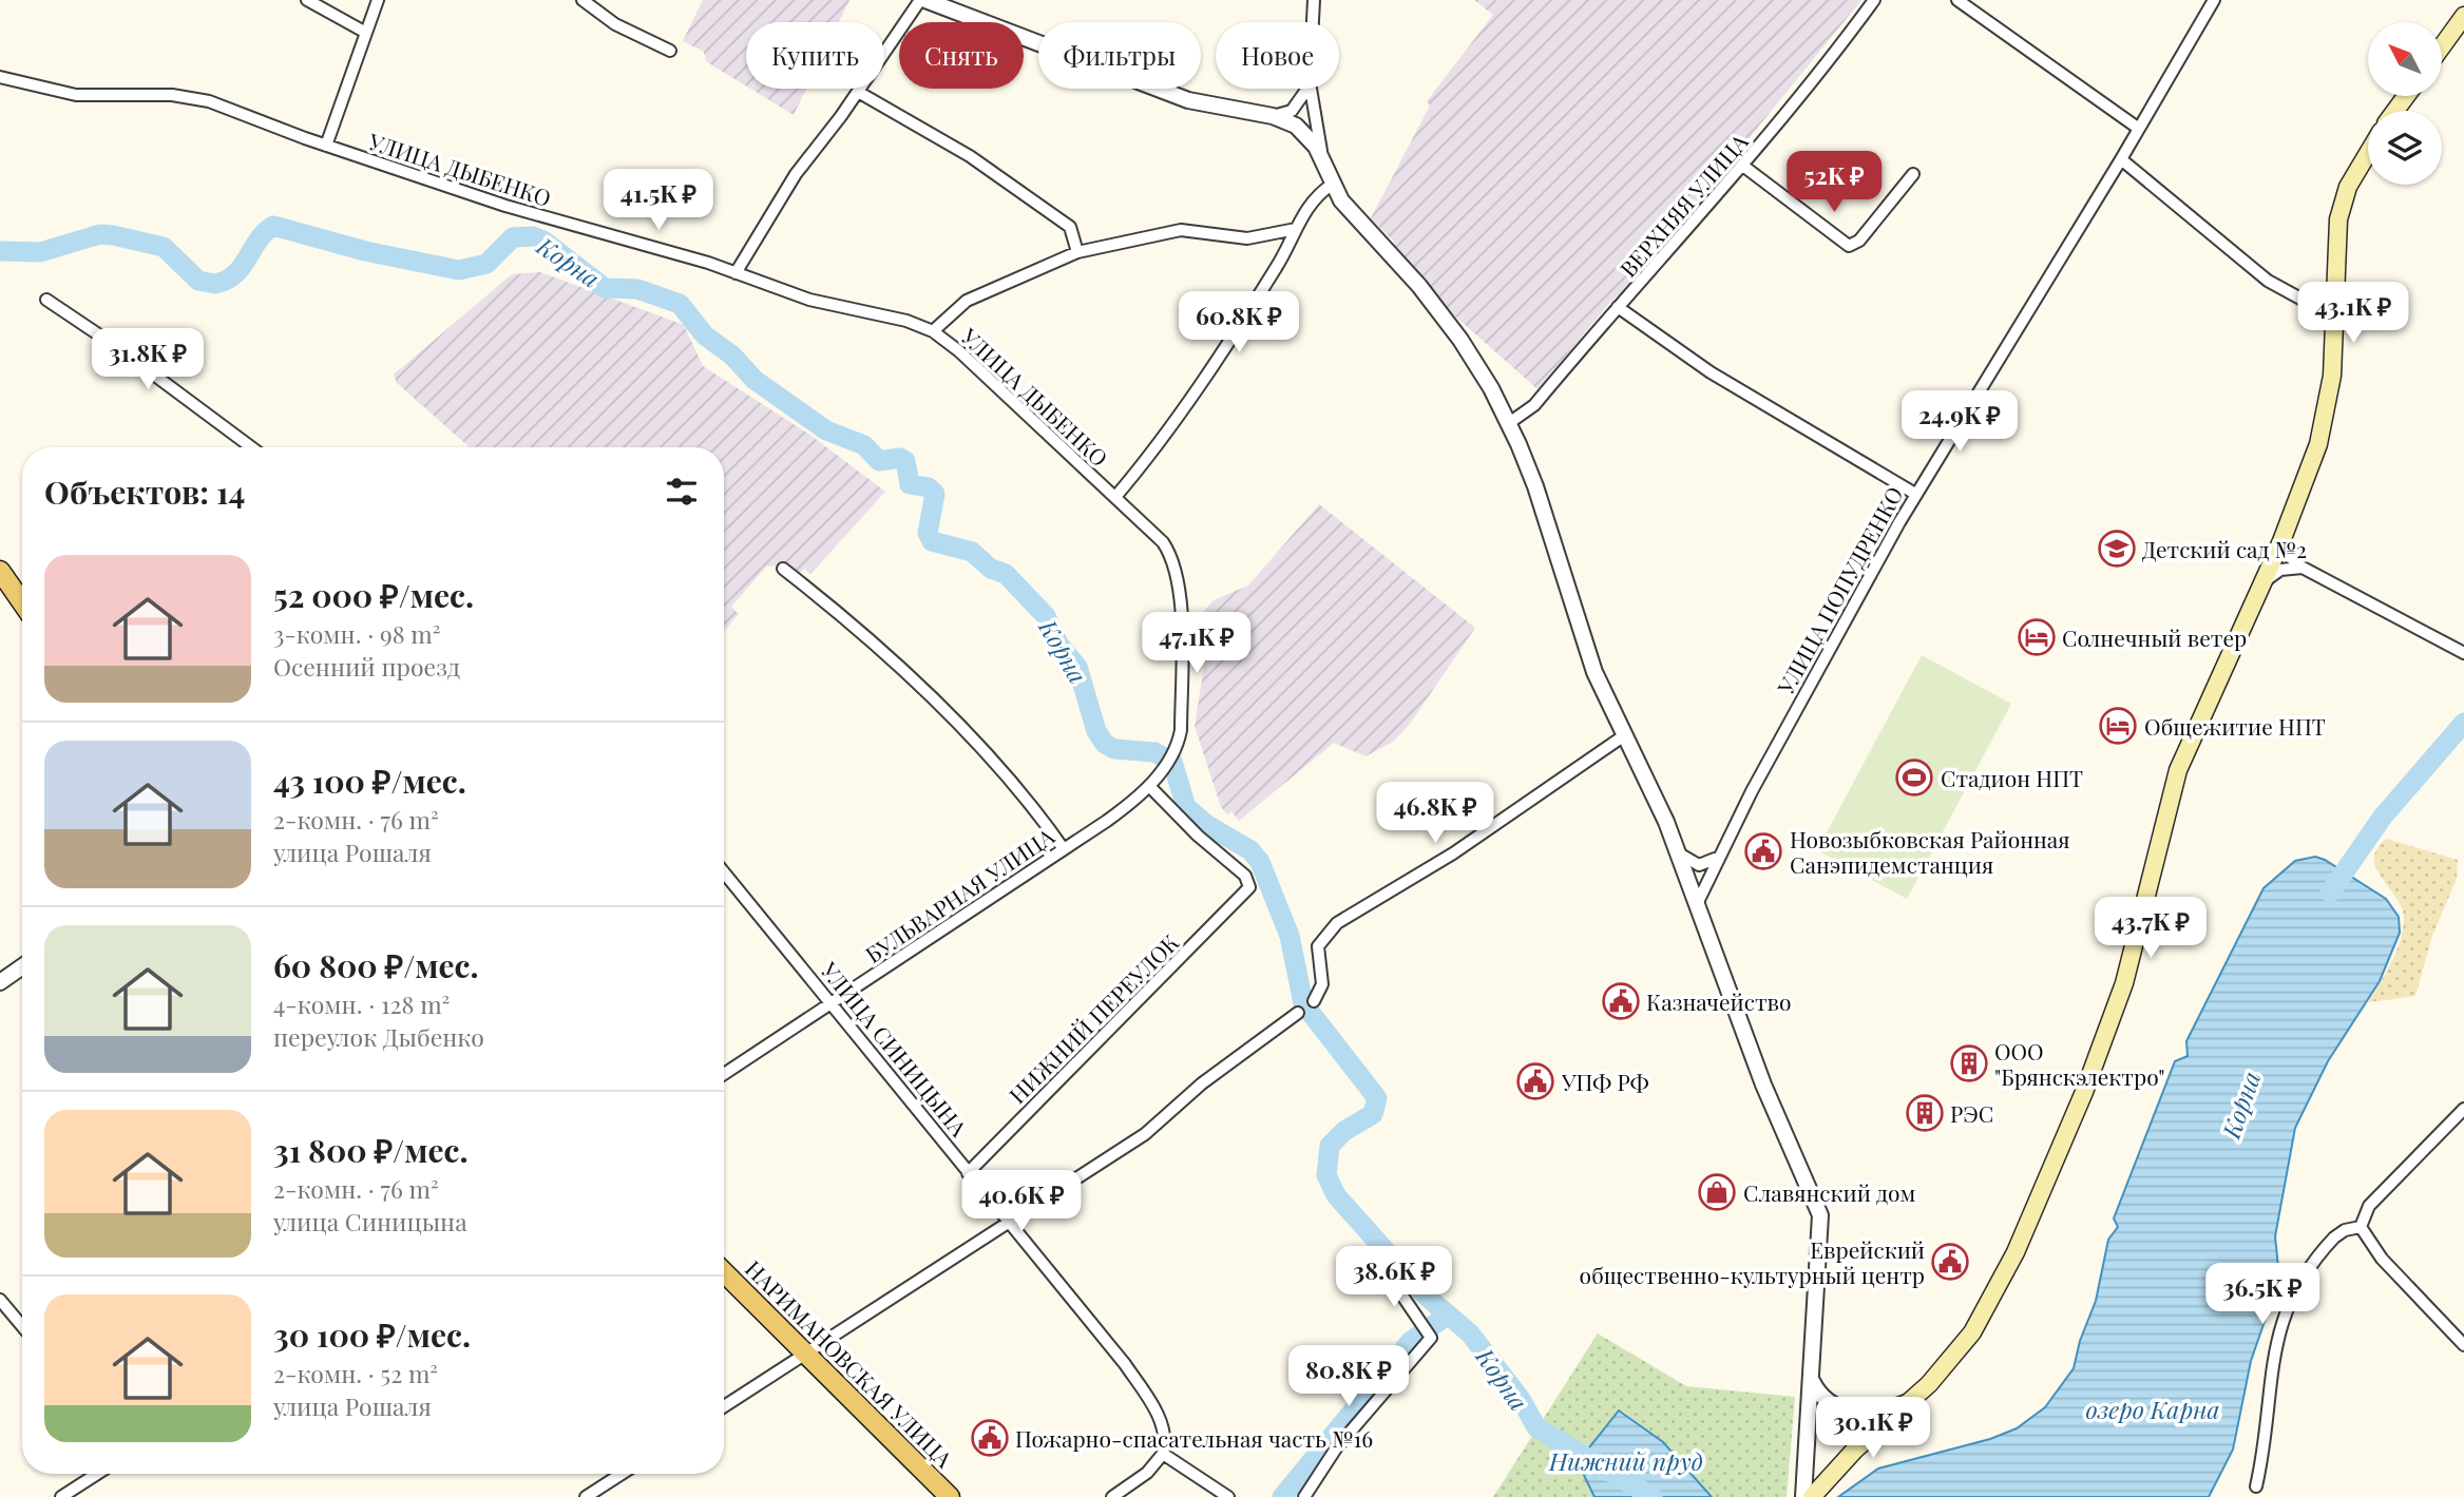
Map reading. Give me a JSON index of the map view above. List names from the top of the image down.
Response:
{
  "streets": {
    "main road": ["НАРИМАНОВСКАЯ УЛИЦА"],
    "street": [
      "УЛИЦА ДЫБЕНКО",
      "ВЕРХНЯЯ УЛИЦА",
      "УЛИЦА ПОПУДРЕНКО",
      "БУЛЬВАРНАЯ УЛИЦА",
      "НИЖНИЙ ПЕРЕУЛОК",
      "УЛИЦА СИНИЦЫНА"
    ]
  },
  "crossings": [
    ["УЛИЦА ДЫБЕНКО", "БУЛЬВАРНАЯ УЛИЦА"],
    ["БУЛЬВАРНАЯ УЛИЦА", "НИЖНИЙ ПЕРЕУЛОК"],
    ["БУЛЬВАРНАЯ УЛИЦА", "УЛИЦА СИНИЦЫНА"],
    ["НИЖНИЙ ПЕРЕУЛОК", "УЛИЦА СИНИЦЫНА"]
  ],
  "water": ["Корна", "озеро Карна", "Нижний пруд"],
  "places": {
    "school or university": ["Детский сад №2"],
    "hotel": ["Солнечный ветер", "Общежитие НПТ"],
    "sports": ["Стадион НПТ"],
    "public building": [
      "Новозыбковская Районная Санэпидемстанция",
      "Казначейство",
      "УПФ РФ",
      "Еврейский общественно-культурный центр",
      "Пожарно-спасательная часть №16"
    ],
    "building": ["ООО \"Брянскэлектро\"", "РЭС"],
    "shop": ["Славянский дом"]
  },
  "north": "top left",
  "page": {
    "chip": [
      "Купить",
      "Снять",
      "Фильтры",
      "Новое"
    ],
    "price": [
      "52K ₽",
      "41.5K ₽",
      "43.1K ₽",
      "60.8K ₽",
      "31.8K ₽",
      "24.9K ₽",
      "47.1K ₽",
      "46.8K ₽",
      "43.7K ₽",
      "40.6K ₽",
      "38.6K ₽",
      "36.5K ₽",
      "80.8K ₽",
      "30.1K ₽"
    ],
    "heading": "Объектов: 14",
    "list": [
      {
        "name": "52 000 ₽/мес.",
        "note": "3-комн. · 98 m² · Осенний проезд"
      },
      {
        "name": "43 100 ₽/мес.",
        "note": "2-комн. · 76 m² · улица Рошаля"
      },
      {
        "name": "60 800 ₽/мес.",
        "note": "4-комн. · 128 m² · переулок Дыбенко"
      },
      {
        "name": "31 800 ₽/мес.",
        "note": "2-комн. · 76 m² · улица Синицына"
      },
      {
        "name": "30 100 ₽/мес.",
        "note": "2-комн. · 52 m² · улица Рошаля"
      }
    ]
  }
}
